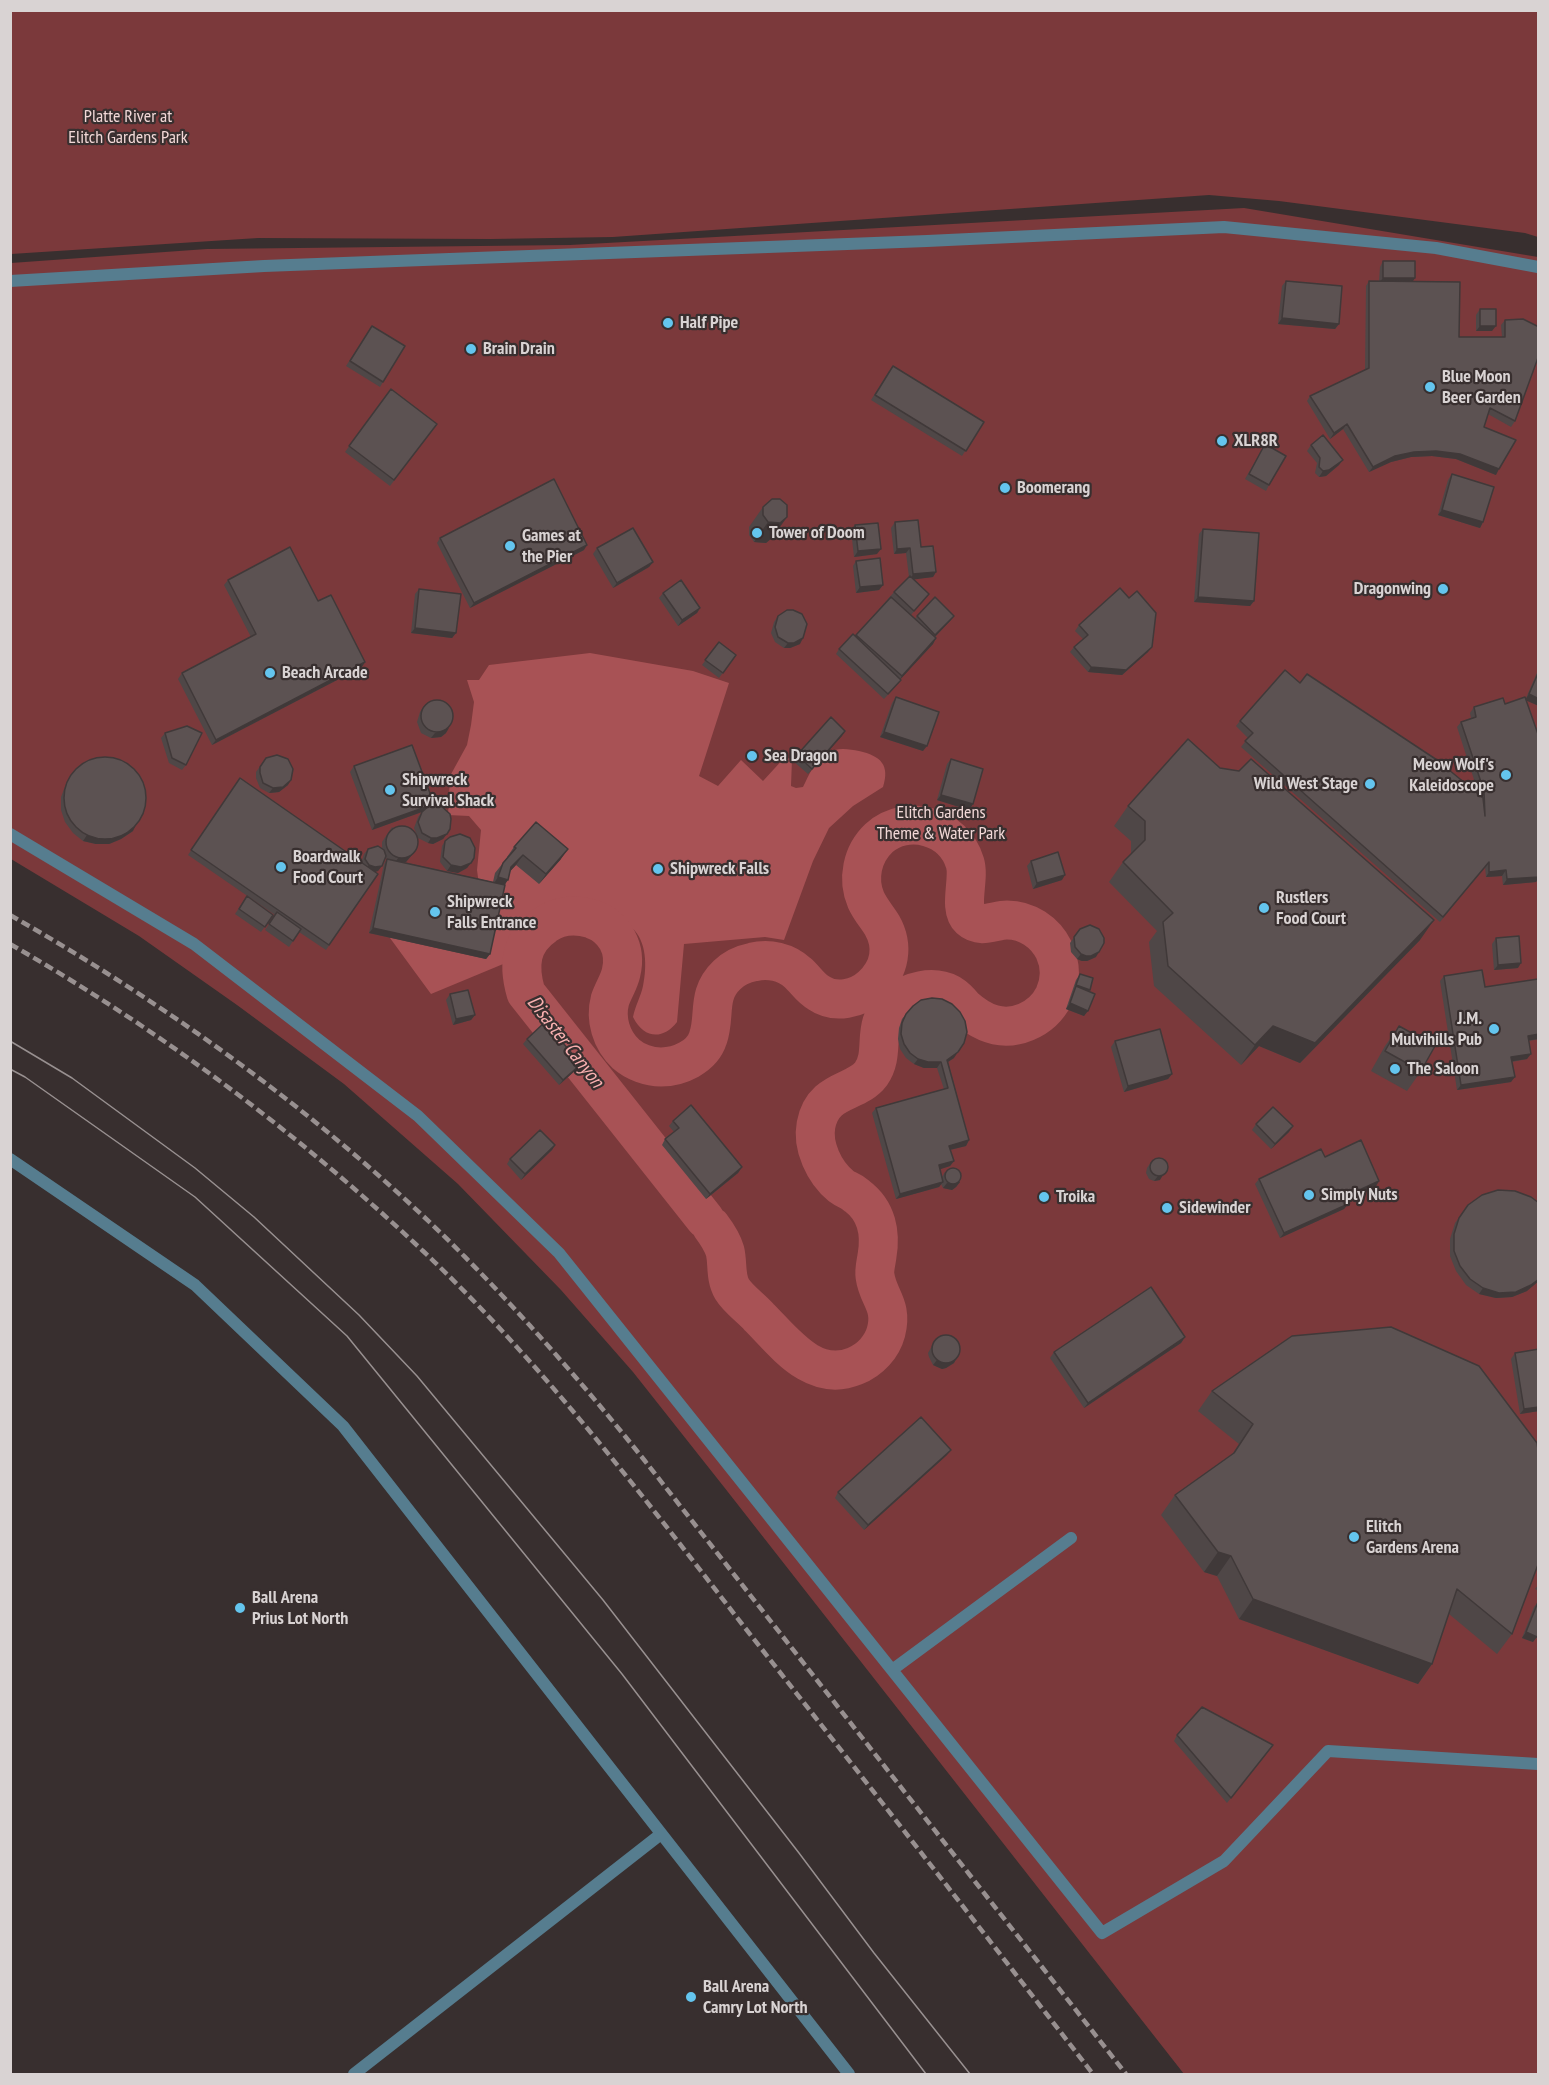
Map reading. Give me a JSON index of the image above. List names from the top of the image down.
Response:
{
  "water": ["Disaster Canyon"],
  "parks": ["Platte River at Elitch Gardens Park", "Elitch Gardens Theme & Water Park"],
  "places": [
    "Half Pipe",
    "Brain Drain",
    "Blue Moon Beer Garden",
    "XLR8R",
    "Boomerang",
    "Tower of Doom",
    "Games at the Pier",
    "Dragonwing",
    "Beach Arcade",
    "Sea Dragon",
    "Meow Wolf's Kaleidoscope",
    "Wild West Stage",
    "Shipwreck Survival Shack",
    "Boardwalk Food Court",
    "Shipwreck Falls",
    "Rustlers Food Court",
    "Shipwreck Falls Entrance",
    "J.M. Mulvihills Pub",
    "The Saloon",
    "Simply Nuts",
    "Troika",
    "Sidewinder",
    "Elitch Gardens Arena",
    "Ball Arena Prius Lot North",
    "Ball Arena Camry Lot North"
  ]
}
